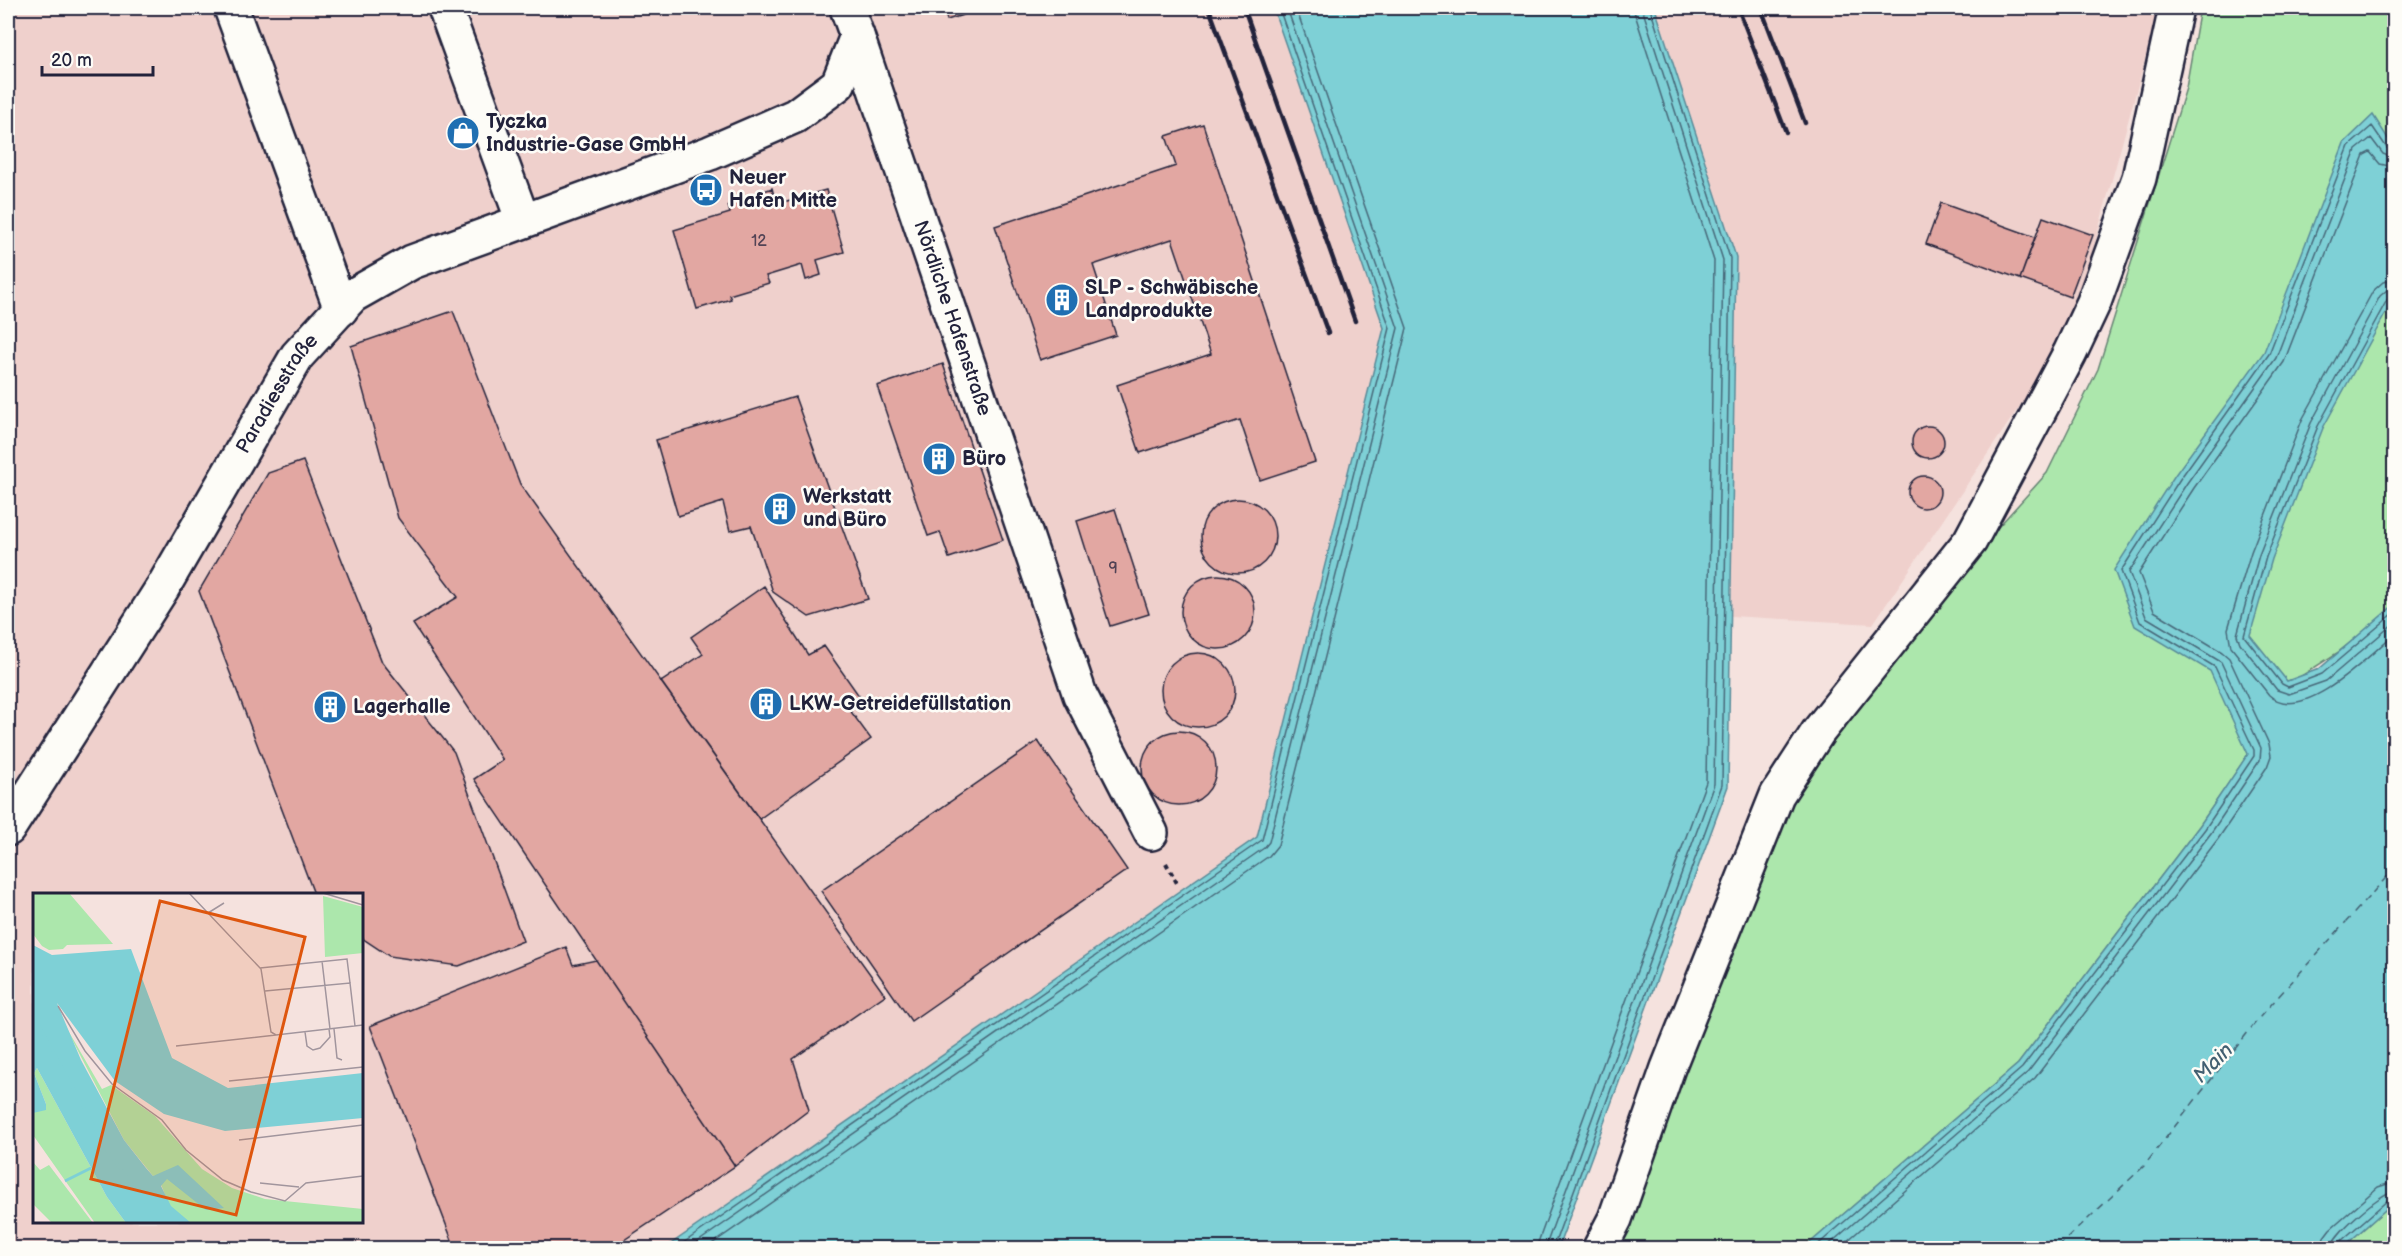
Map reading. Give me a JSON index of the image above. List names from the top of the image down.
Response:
{
  "streets": {
    "street": ["Nördliche Hafenstraße", "Paradiesstraße"]
  },
  "crossings": [
    ["Nördliche Hafenstraße", "Paradiesstraße"]
  ],
  "water": ["Main"],
  "places": {
    "shop": ["Tyczka Industrie-Gase GmbH"],
    "bus stop": ["Neuer Hafen Mitte"],
    "building": [
      "SLP - Schwäbische Landprodukte",
      "Büro",
      "Werkstatt und Büro",
      "LKW-Getreidefüllstation",
      "Lagerhalle"
    ]
  },
  "house_numbers": ["12", "9"],
  "scale_bar": "20 m"
}
